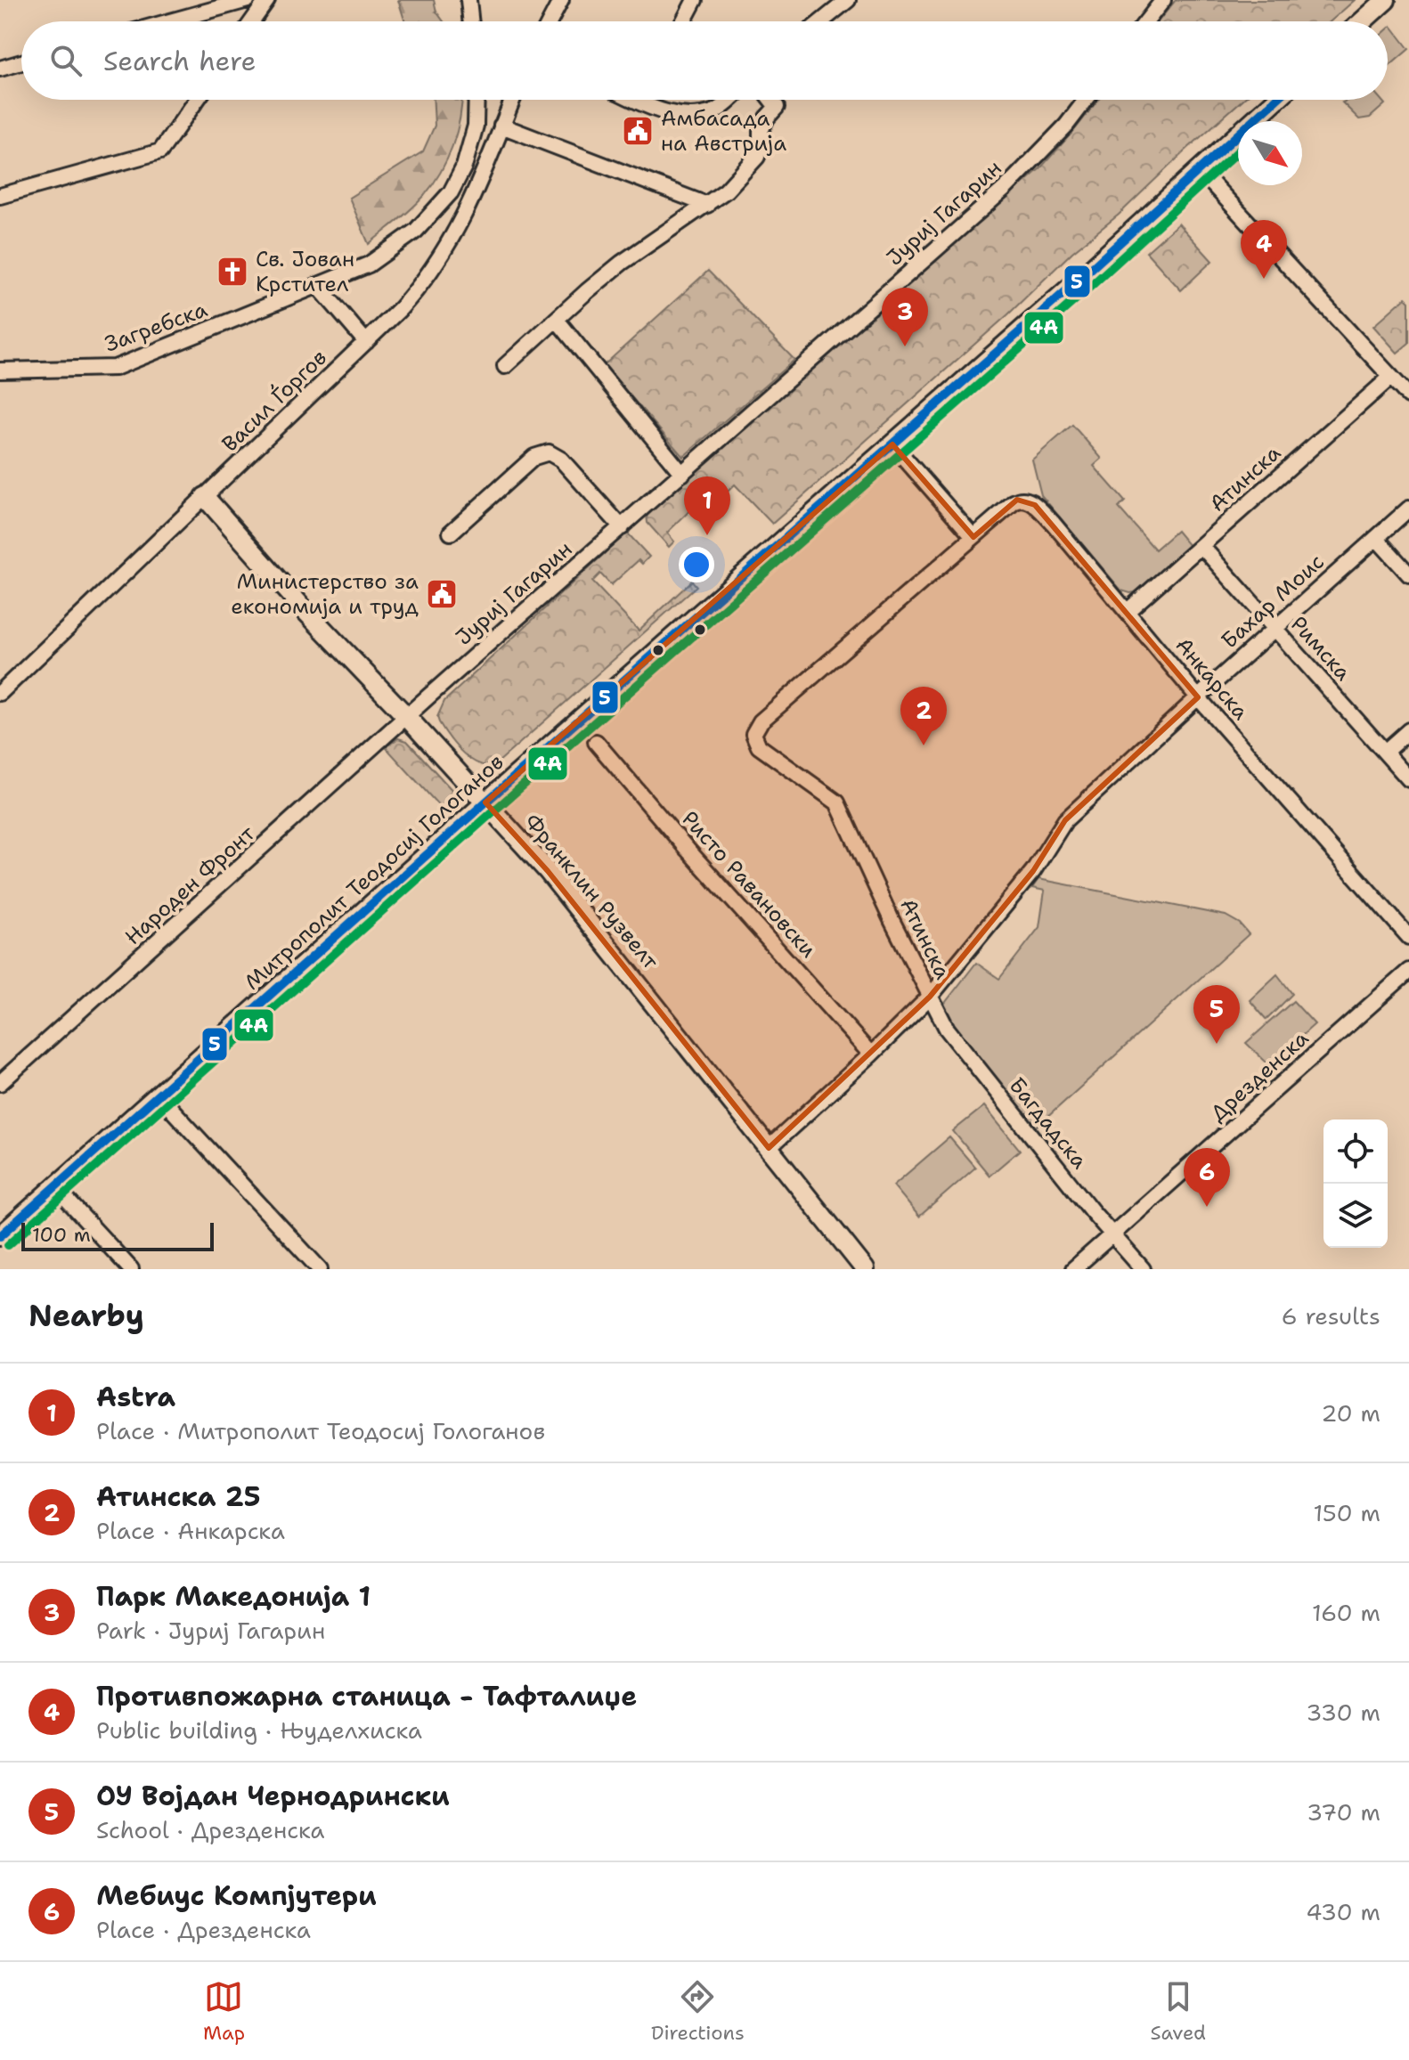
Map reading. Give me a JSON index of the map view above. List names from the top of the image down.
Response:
{
  "streets": {
    "street": [
      "Јуриј Гагарин",
      "Загребска",
      "Васил Ѓоргов",
      "Атинска",
      "Бахар Моис",
      "Римска",
      "Анкарска",
      "Митрополит Теодосиј Гологанов",
      "Ристо Равановски",
      "Народен Фронт",
      "Франклин Рузвелт",
      "Дрезденска",
      "Багдадска"
    ]
  },
  "crossings": [
    ["Јуриј Гагарин", "Народен Фронт"],
    ["Јуриј Гагарин", "Франклин Рузвелт"],
    ["Васил Ѓоргов", "Франклин Рузвелт"],
    ["Атинска", "Бахар Моис"],
    ["Атинска", "Римска"],
    ["Атинска", "Анкарска"],
    ["Атинска", "Багдадска"],
    ["Бахар Моис", "Римска"],
    ["Бахар Моис", "Анкарска"],
    ["Бахар Моис", "Ристо Равановски"],
    ["Бахар Моис", "Франклин Рузвелт"],
    ["Бахар Моис", "Багдадска"],
    ["Митрополит Теодосиј Гологанов", "Франклин Рузвелт"],
    ["Народен Фронт", "Франклин Рузвелт"],
    ["Дрезденска", "Багдадска"]
  ],
  "places": {
    "public building": ["Амбасада на Австрија", "Министерство за економија и труд"],
    "church": ["Св. Јован Крстител"]
  },
  "lines": ["transit line 5", "transit line 4A"],
  "scale_bar": "100 m",
  "north": "bottom right",
  "page": {
    "search": "Search here",
    "pins": [
      "4",
      "3",
      "1",
      "2",
      "5",
      "6"
    ],
    "scale": "100 m",
    "heading": ["Nearby", "6 results"],
    "list": [
      {
        "mark": "1",
        "name": "Astra",
        "note": "Place · Митрополит Теодосиј Гологанов",
        "value": "20 m"
      },
      {
        "mark": "2",
        "name": "Атинска 25",
        "note": "Place · Анкарска",
        "value": "150 m"
      },
      {
        "mark": "3",
        "name": "Парк Македонија 1",
        "note": "Park · Јуриј Гагарин",
        "value": "160 m"
      },
      {
        "mark": "4",
        "name": "Противпожарна станица - Тафталиџе",
        "note": "Public building · Њуделхиска",
        "value": "330 m"
      },
      {
        "mark": "5",
        "name": "ОУ Војдан Чернодрински",
        "note": "School · Дрезденска",
        "value": "370 m"
      },
      {
        "mark": "6",
        "name": "Мебиус Компјутери",
        "note": "Place · Дрезденска",
        "value": "430 m"
      }
    ],
    "nav": ["Map", "Directions", "Saved"]
  }
}
